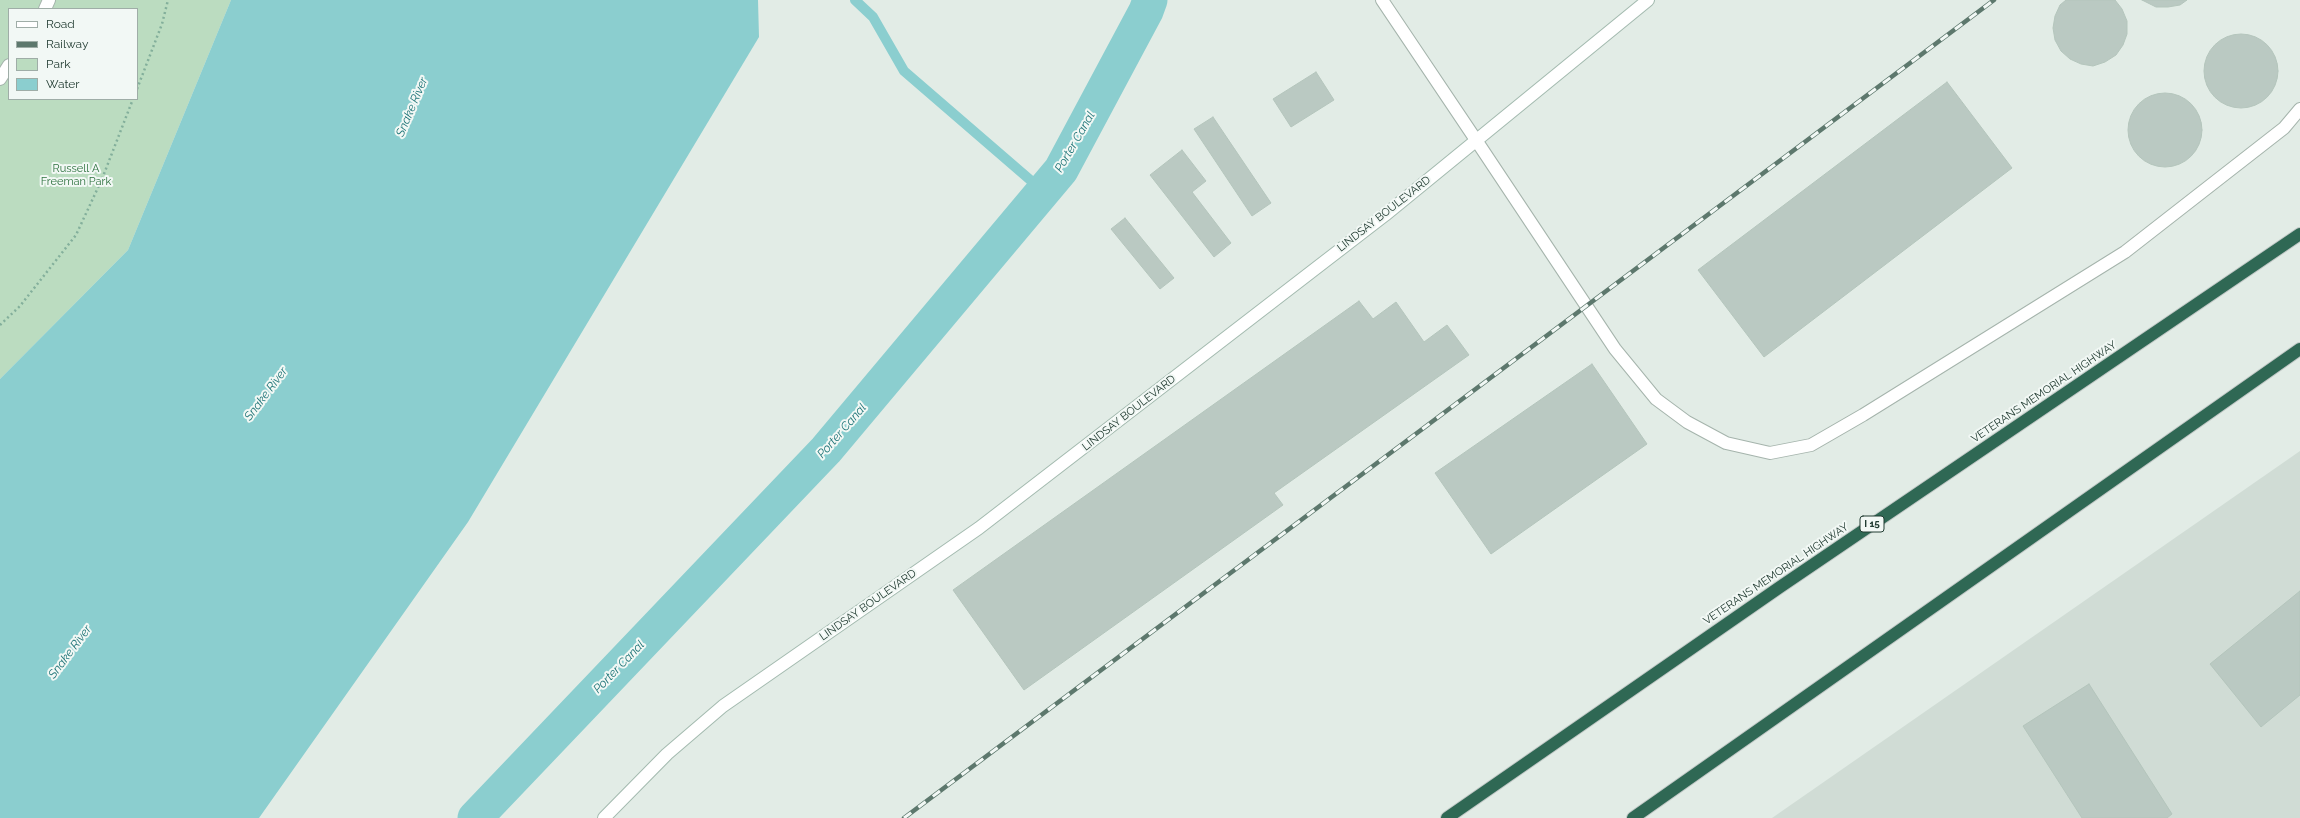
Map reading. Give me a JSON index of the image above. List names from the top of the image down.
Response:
{
  "streets": {
    "highway": ["VETERANS MEMORIAL HIGHWAY", "I 15"],
    "street": ["LINDSAY BOULEVARD"]
  },
  "water": ["Snake River", "Porter Canal"],
  "parks": ["Russell A Freeman Park"],
  "legend": [
    "Road",
    "Railway",
    "Park",
    "Water"
  ]
}
